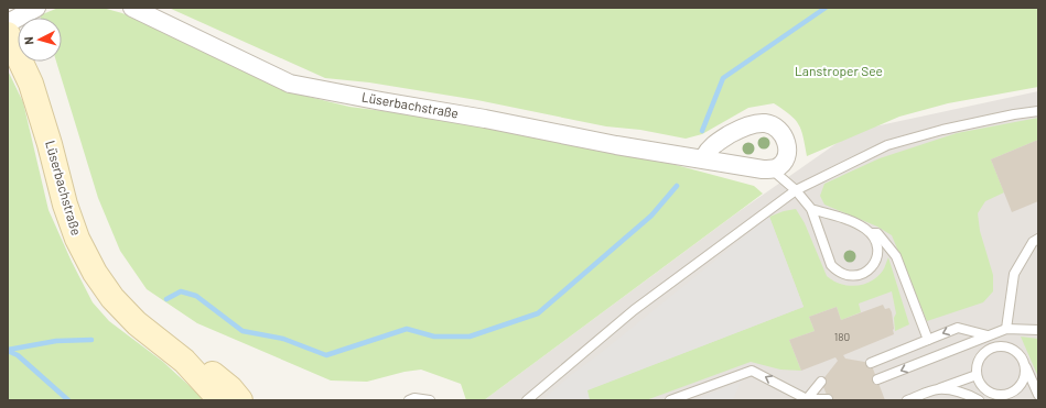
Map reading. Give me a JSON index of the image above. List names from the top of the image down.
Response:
{
  "streets": {
    "main road": ["Lüserbachstraße"]
  },
  "parks": ["Lanstroper See"],
  "house_numbers": ["180"],
  "north": "left"
}
